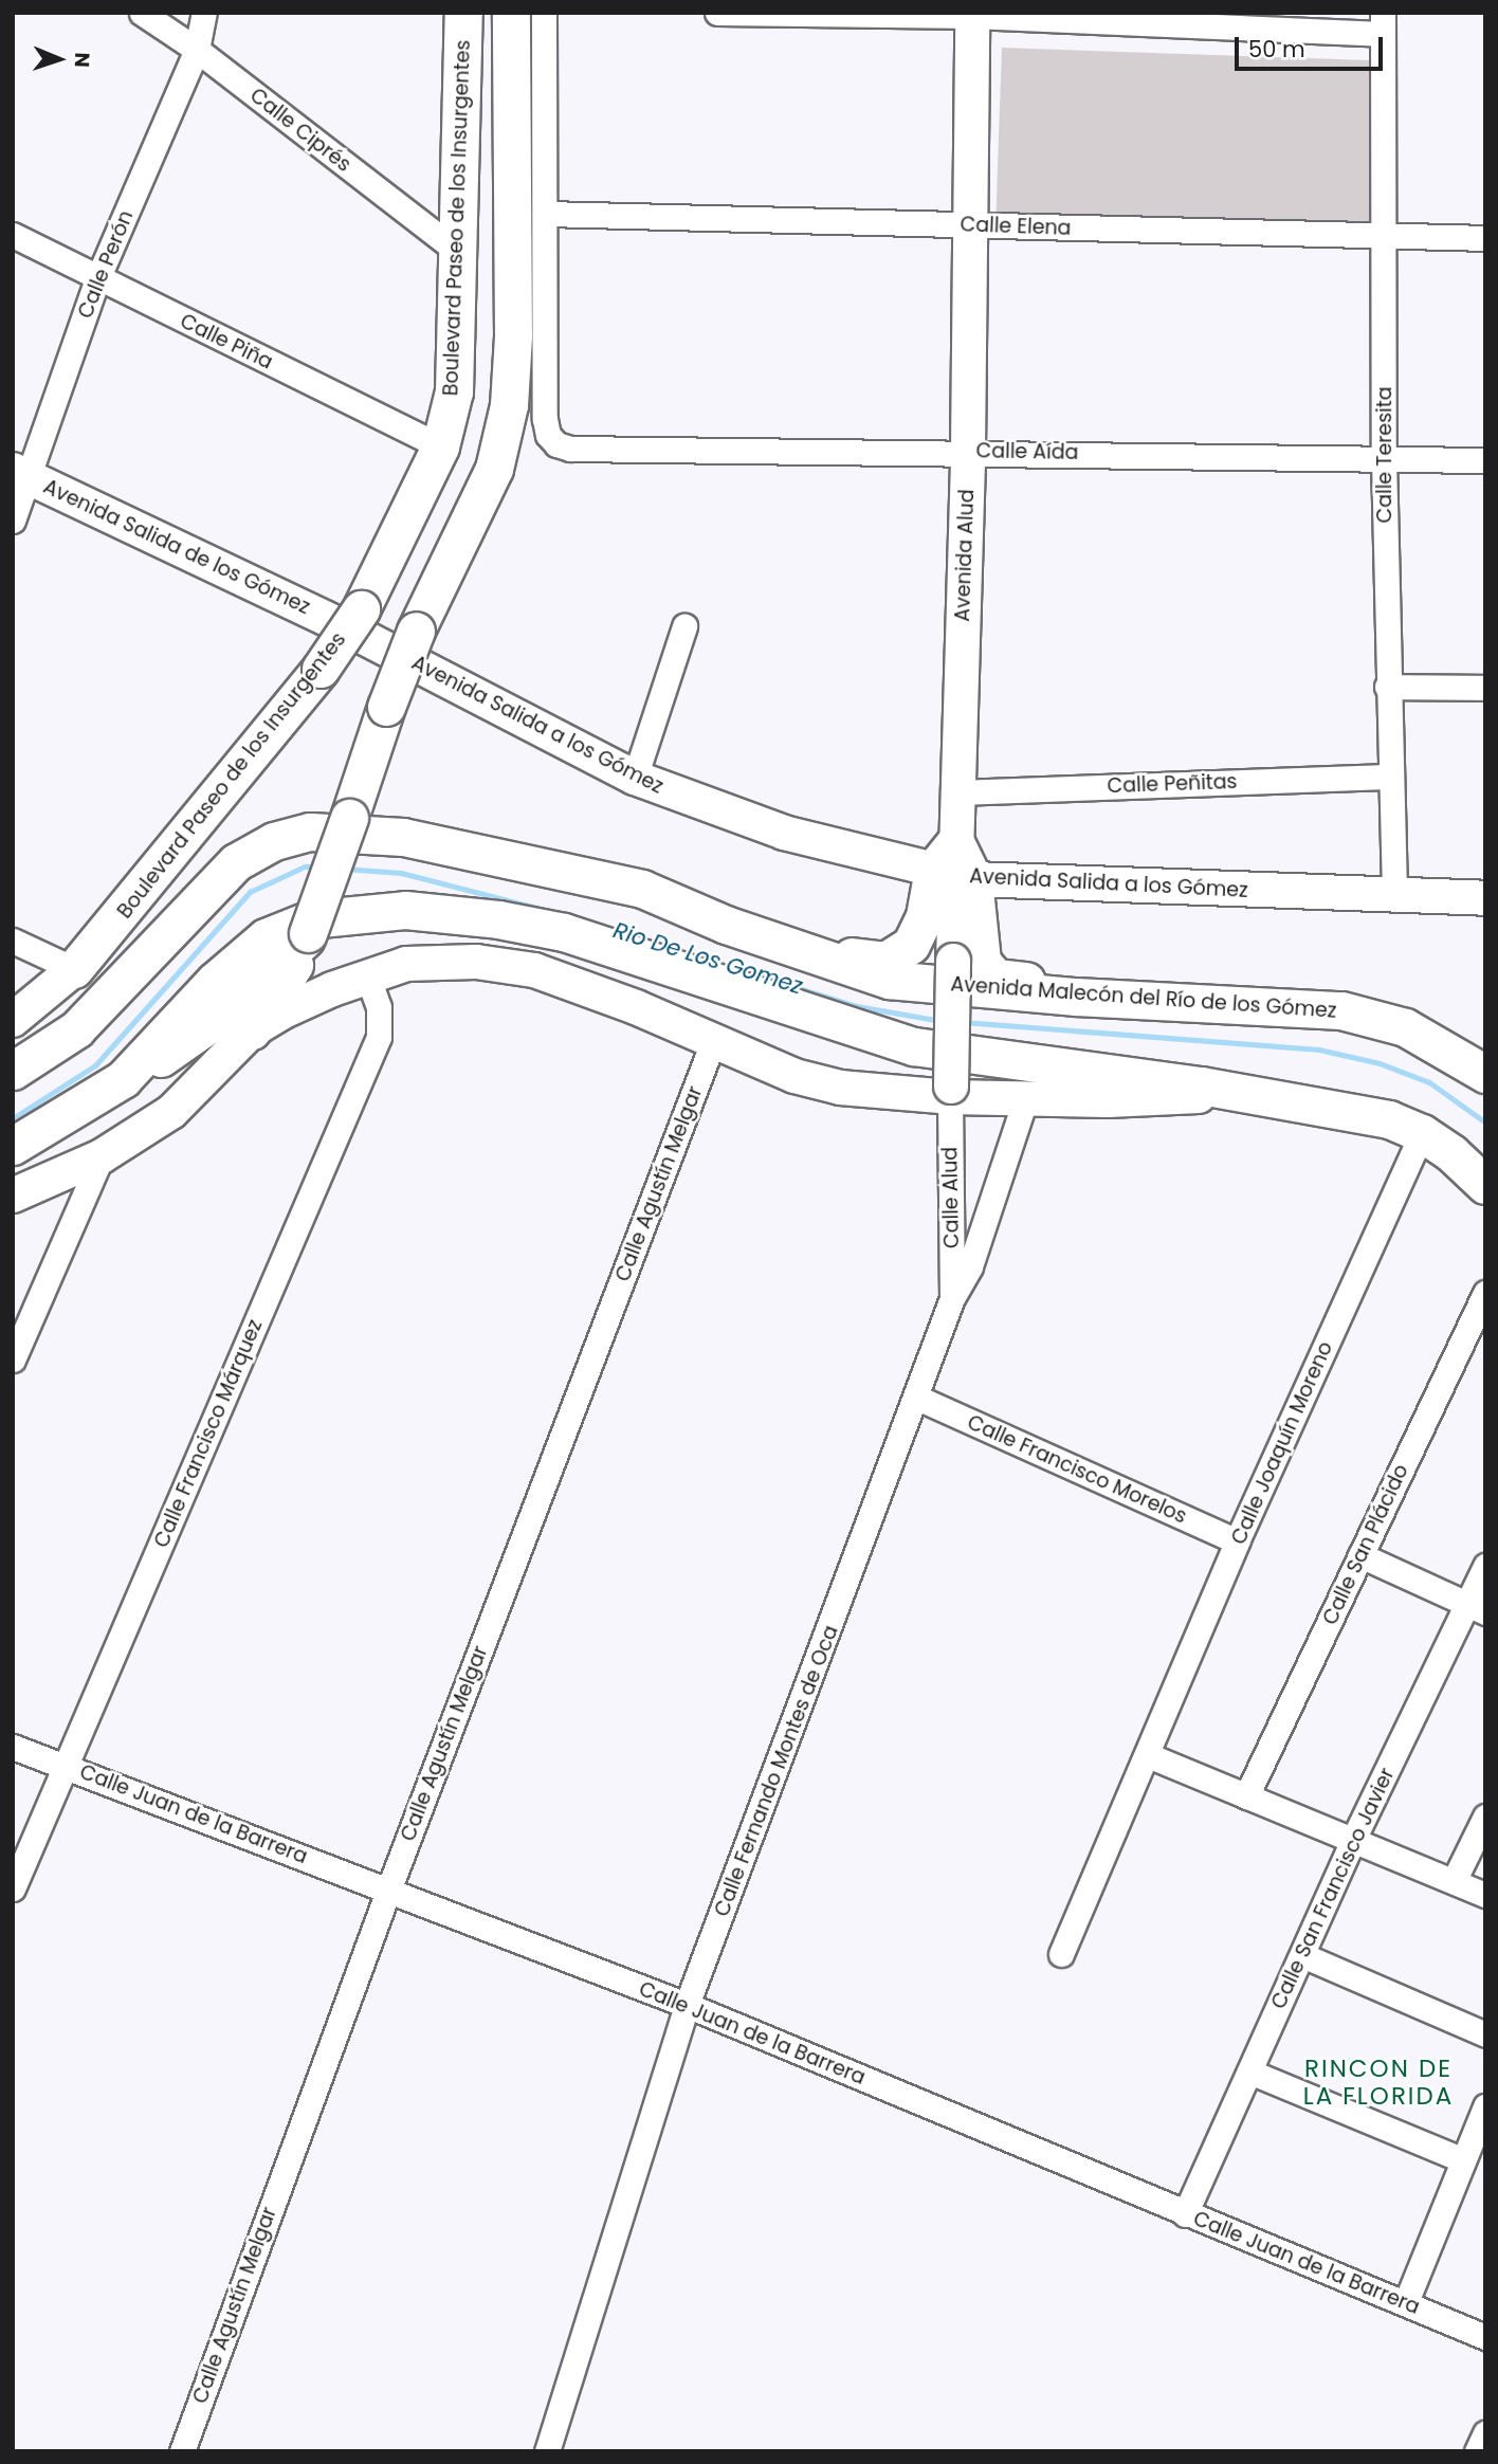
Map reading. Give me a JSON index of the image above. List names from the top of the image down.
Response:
{
  "streets": {
    "main road": ["Boulevard Paseo de los Insurgentes", "Avenida Malecón del Río de los Gómez"],
    "street": [
      "Calle Ciprés",
      "Calle Elena",
      "Calle Perón",
      "Calle Piña",
      "Calle Aída",
      "Calle Teresita",
      "Avenida Salida de los Gómez",
      "Avenida Alud",
      "Avenida Salida a los Gómez",
      "Calle Peñitas",
      "Calle Agustín Melgar",
      "Calle Alud",
      "Calle Francisco Márquez",
      "Calle Joaquín Moreno",
      "Calle Francisco Morelos",
      "Calle San Plácido",
      "Calle Fernando Montes de Oca",
      "Calle Juan de la Barrera",
      "Calle San Francisco Javier"
    ]
  },
  "crossings": [
    ["Calle Ciprés", "Boulevard Paseo de los Insurgentes"],
    ["Calle Ciprés", "Calle Perón"],
    ["Boulevard Paseo de los Insurgentes", "Calle Piña"],
    ["Boulevard Paseo de los Insurgentes", "Avenida Salida de los Gómez"],
    ["Boulevard Paseo de los Insurgentes", "Avenida Salida a los Gómez"],
    ["Calle Elena", "Calle Aída"],
    ["Calle Elena", "Calle Teresita"],
    ["Calle Elena", "Avenida Alud"],
    ["Calle Perón", "Calle Piña"],
    ["Calle Perón", "Avenida Salida de los Gómez"],
    ["Calle Aída", "Calle Teresita"],
    ["Calle Aída", "Avenida Alud"],
    ["Calle Teresita", "Avenida Salida a los Gómez"],
    ["Calle Teresita", "Calle Peñitas"],
    ["Avenida Salida de los Gómez", "Avenida Salida a los Gómez"],
    ["Avenida Alud", "Avenida Salida a los Gómez"],
    ["Avenida Alud", "Calle Peñitas"],
    ["Avenida Alud", "Calle Alud"],
    ["Calle Agustín Melgar", "Calle Juan de la Barrera"],
    ["Calle Alud", "Calle Fernando Montes de Oca"],
    ["Calle Francisco Márquez", "Calle Juan de la Barrera"],
    ["Calle Joaquín Moreno", "Calle Francisco Morelos"],
    ["Calle Francisco Morelos", "Calle Fernando Montes de Oca"],
    ["Calle Fernando Montes de Oca", "Calle Juan de la Barrera"],
    ["Calle Juan de la Barrera", "Calle San Francisco Javier"]
  ],
  "districts": ["RINCON DE LA FLORIDA"],
  "water": ["Rio De Los Gomez"],
  "scale_bar": "50 m",
  "north": "right"
}
